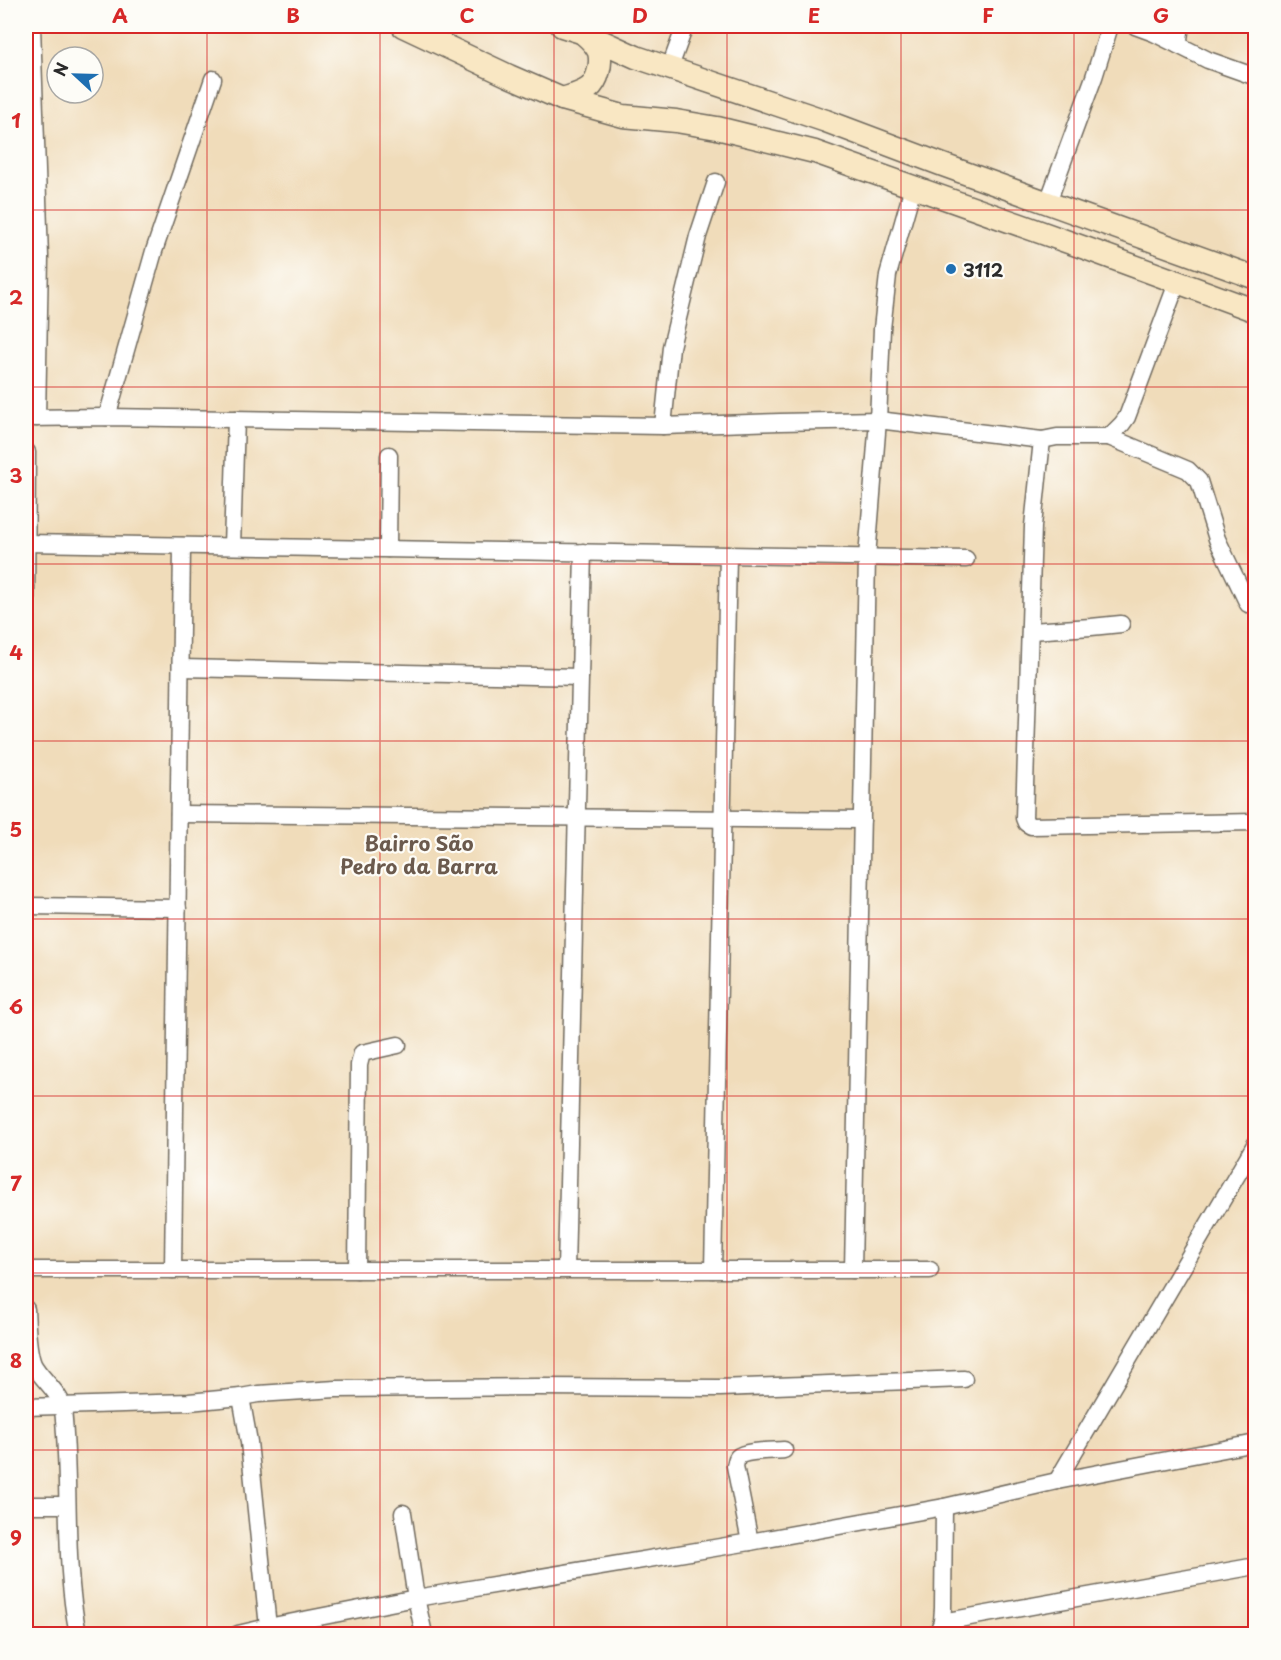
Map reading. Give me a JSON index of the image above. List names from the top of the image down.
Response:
{
  "districts": ["Bairro São Pedro da Barra"],
  "places": ["3112"],
  "north": "left",
  "grid": {
    "columns": [
      "A",
      "B",
      "C",
      "D",
      "E",
      "F",
      "G"
    ],
    "rows": [
      "1",
      "2",
      "3",
      "4",
      "5",
      "6",
      "7",
      "8",
      "9"
    ]
  }
}
